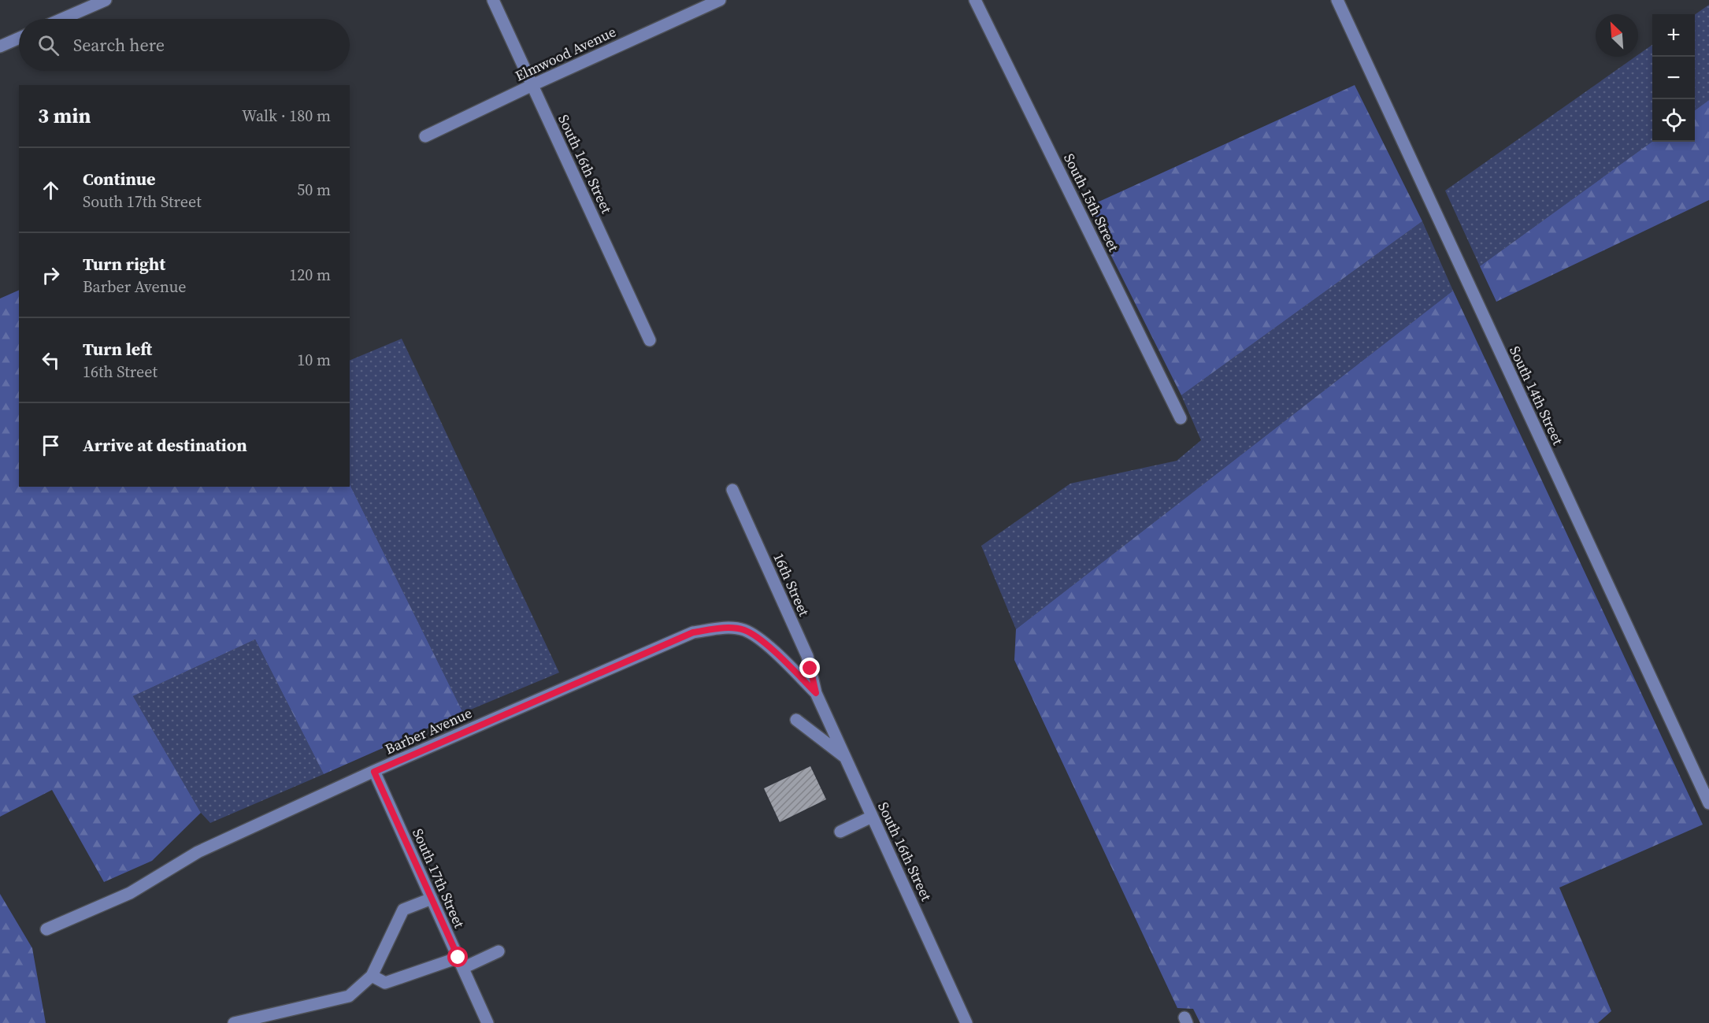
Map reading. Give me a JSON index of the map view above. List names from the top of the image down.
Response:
{
  "streets": {
    "street": [
      "Elmwood Avenue",
      "South 16th Street",
      "South 15th Street",
      "South 14th Street",
      "16th Street",
      "Barber Avenue",
      "South 17th Street"
    ]
  },
  "crossings": [
    ["Elmwood Avenue", "South 16th Street"],
    ["South 16th Street", "16th Street"],
    ["South 16th Street", "Barber Avenue"],
    ["16th Street", "Barber Avenue"],
    ["Barber Avenue", "South 17th Street"]
  ],
  "north": "top left",
  "page": {
    "map_buttons": ["+", "−"],
    "search": "Search here",
    "heading": ["3 min", "Walk · 180 m"],
    "list": [
      ["Continue", "South 17th Street", "50 m"],
      ["Turn right", "Barber Avenue", "120 m"],
      ["Turn left", "16th Street", "10 m"],
      "Arrive at destination"
    ]
  }
}
